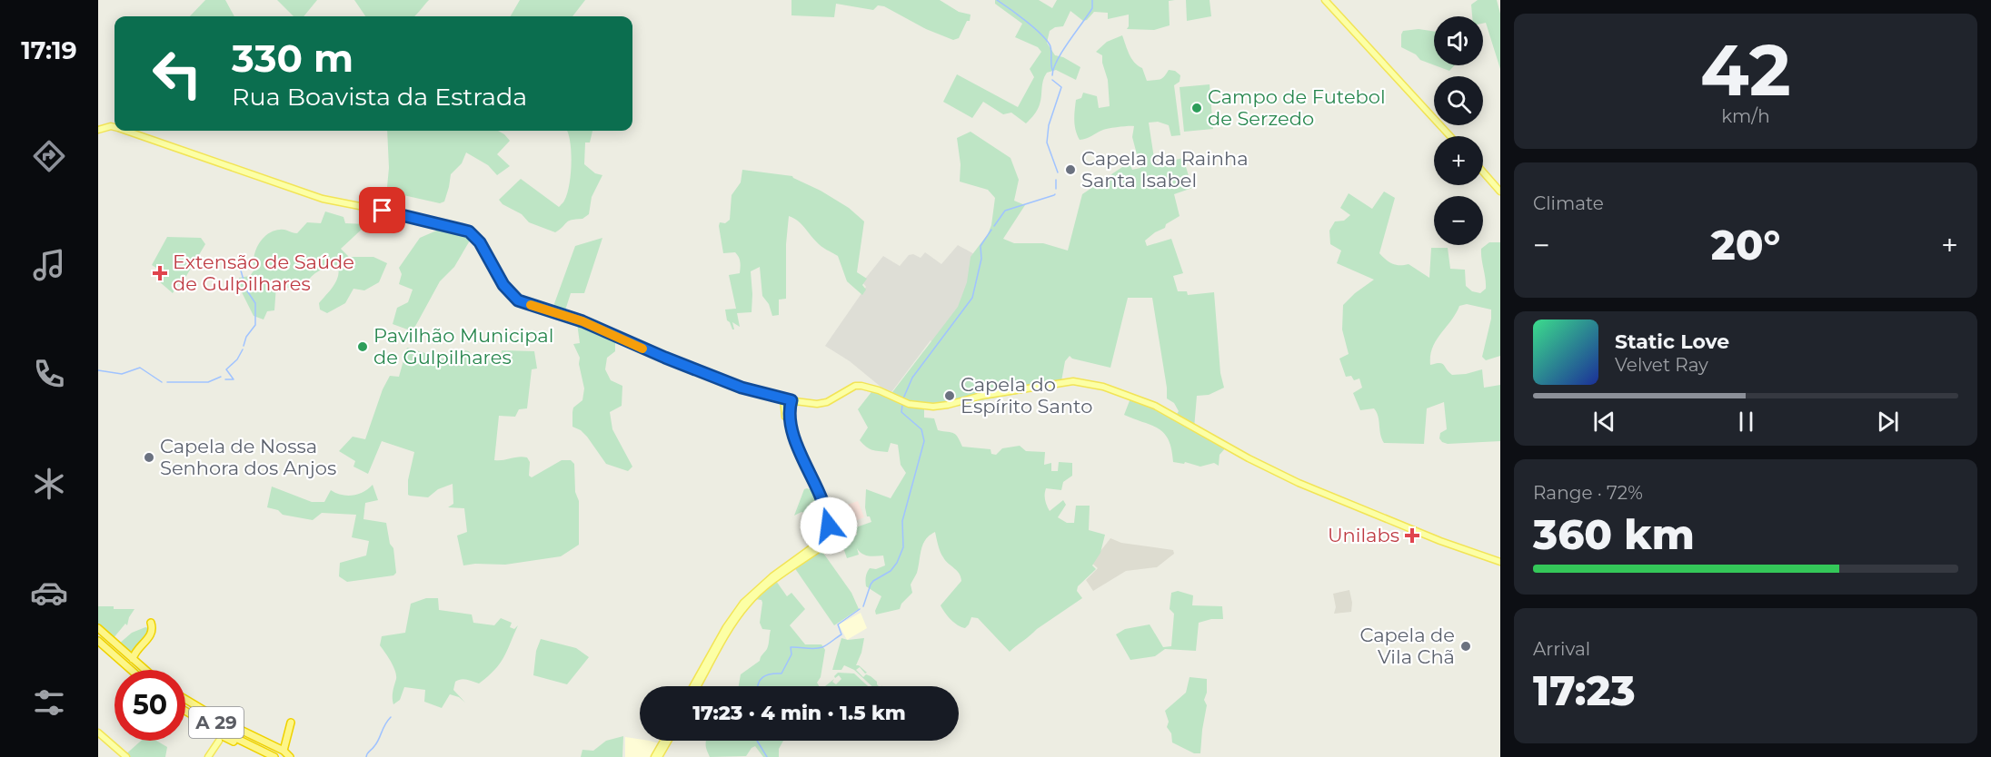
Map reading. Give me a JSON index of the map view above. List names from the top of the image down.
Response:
{
  "streets": {
    "highway": ["A 29"]
  },
  "places": {
    "other": [
      "Campo de Futebol de Serzedo",
      "Capela da Rainha Santa Isabel",
      "Pavilhão Municipal de Gulpilhares",
      "Capela do Espírito Santo",
      "Capela de Nossa Senhora dos Anjos",
      "Capela de Vila Chã"
    ],
    "health": ["Extensão de Saúde de Gulpilhares", "Unilabs"]
  },
  "page": {
    "tabs": "17:19",
    "tile": [
      ["42", "km/h"],
      "Climate",
      ["Range · 72%", "360 km"],
      ["Arrival", "17:23"]
    ],
    "map_buttons": ["+", "−"],
    "turn": ["330 m", "Rua Boavista da Estrada"],
    "heat": ["−", "20°", "+"],
    "song": ["Static Love", "Velvet Ray"],
    "limit": "50",
    "trip": "17:23 · 4 min · 1.5 km"
  }
}
